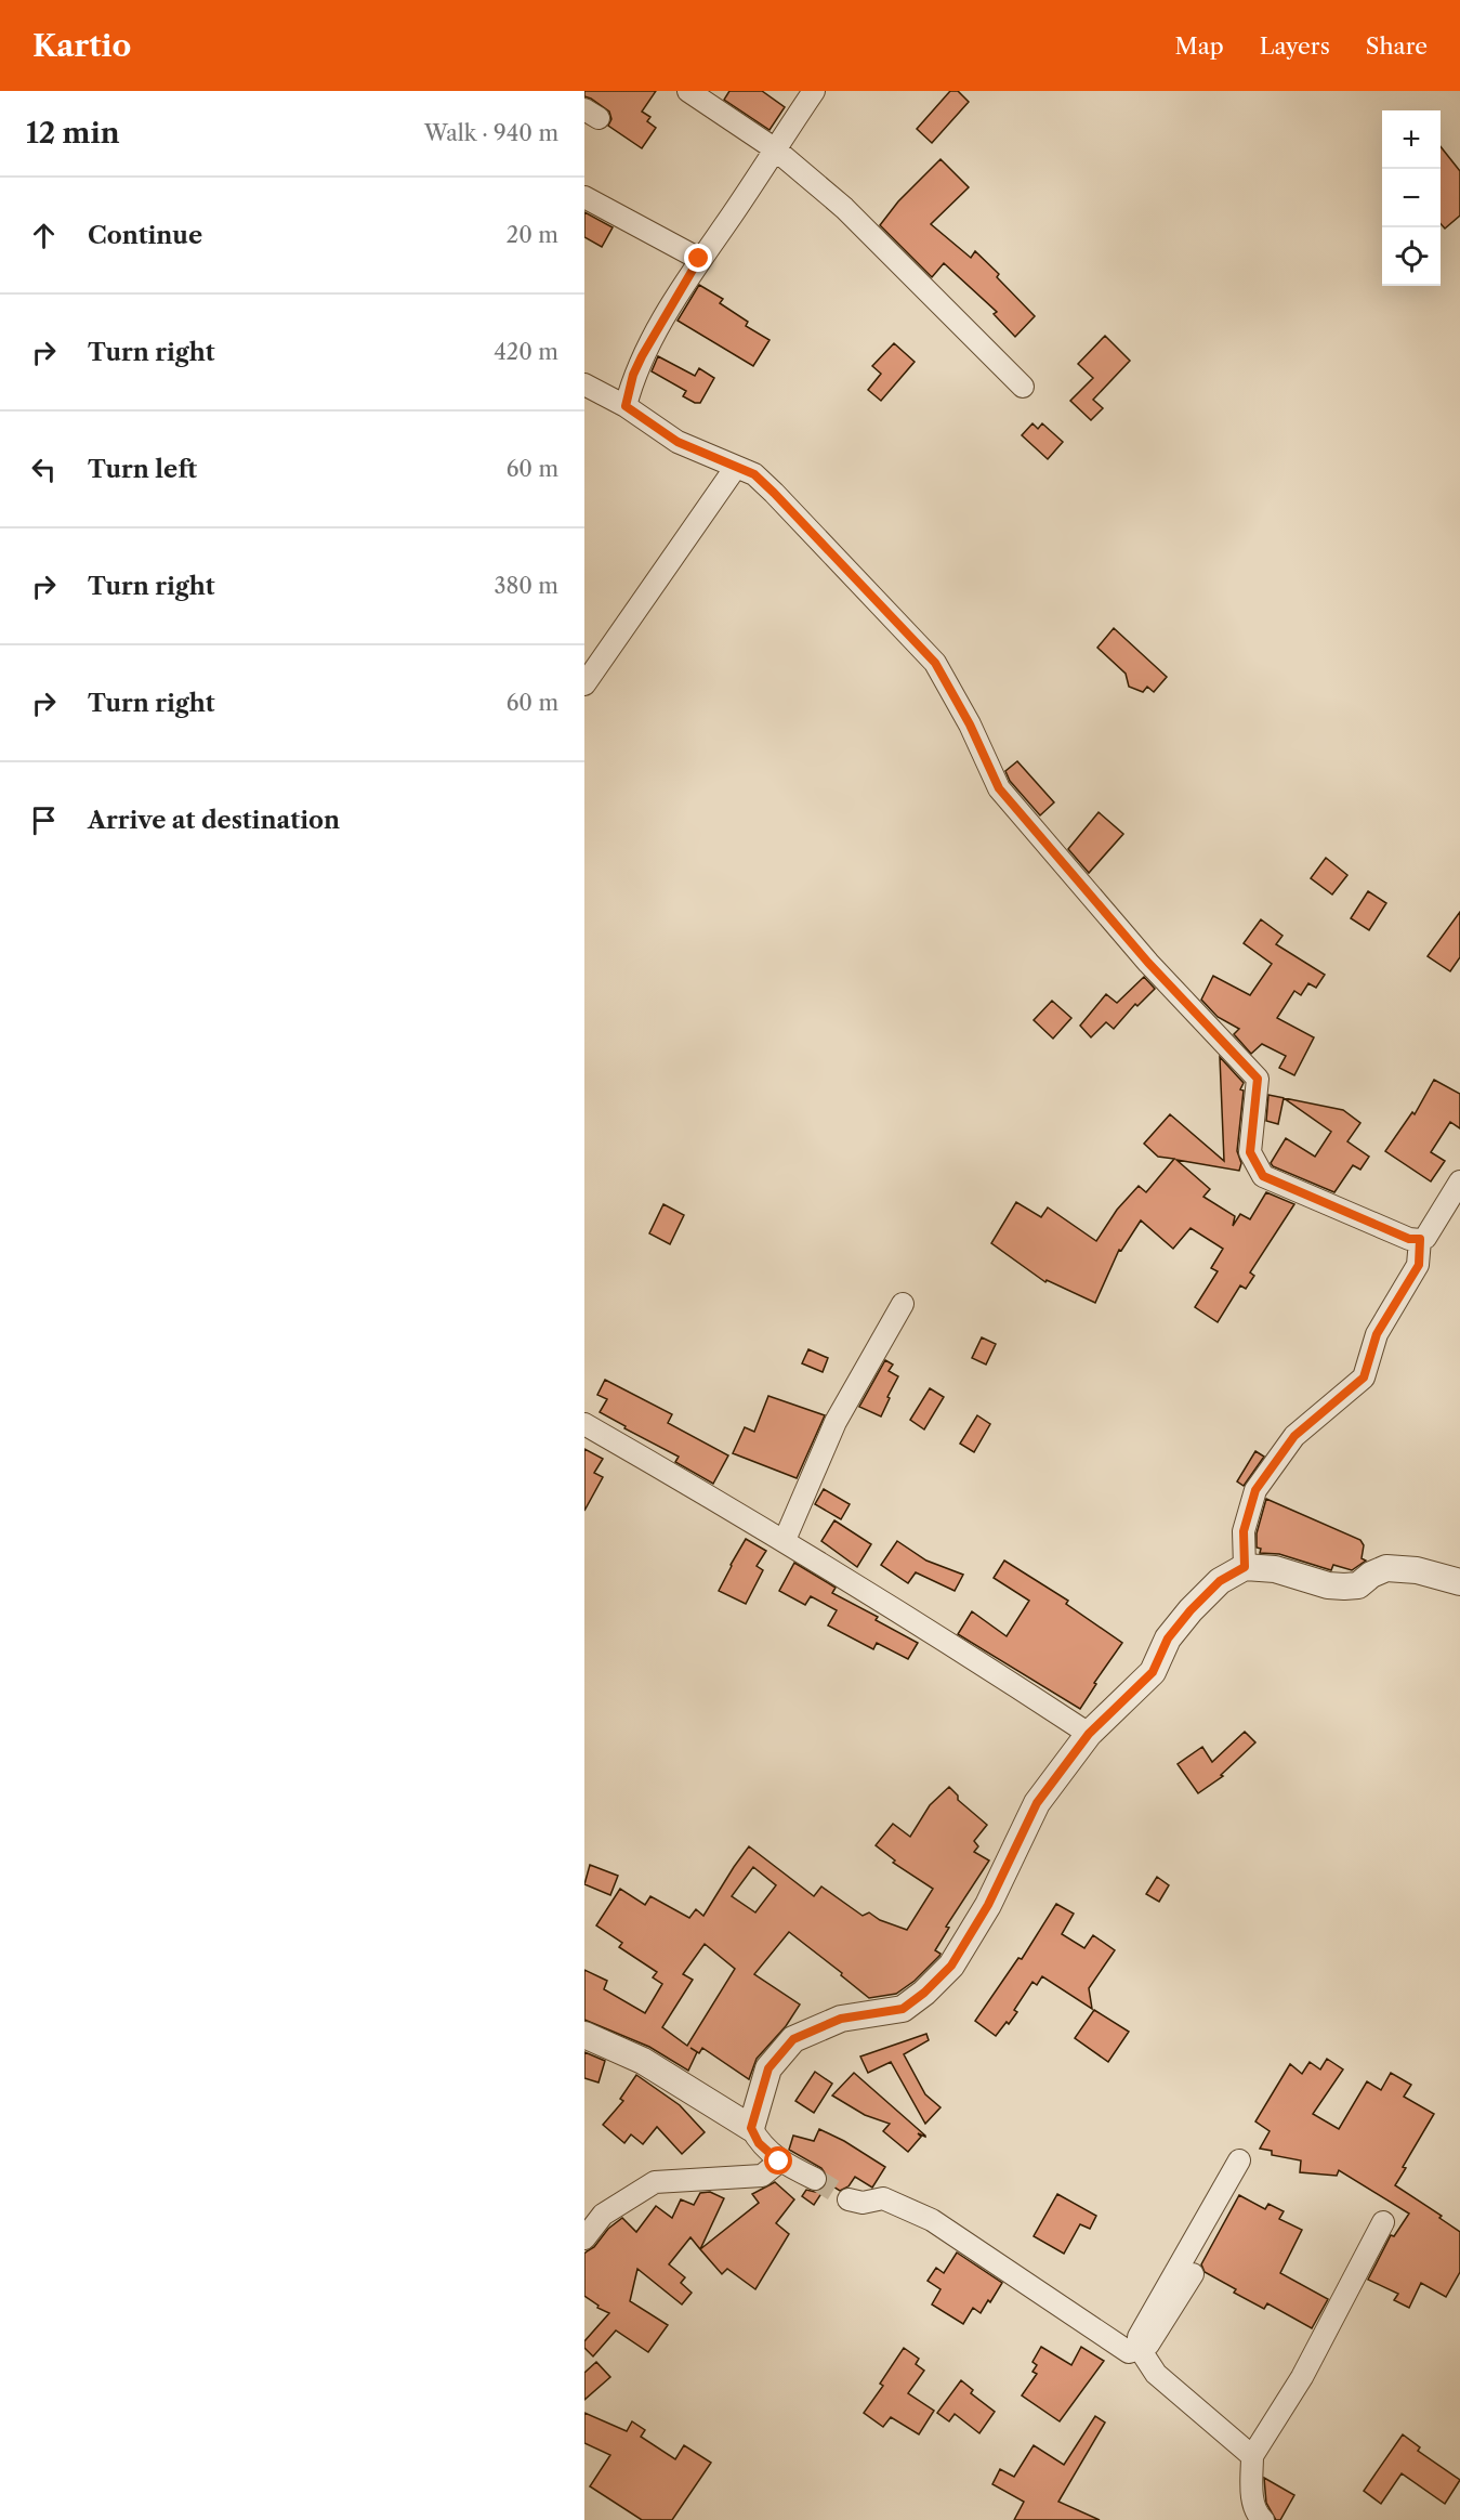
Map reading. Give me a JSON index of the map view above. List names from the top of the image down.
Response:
{
  "page": {
    "header": "Kartio",
    "nav": ["Map", "Layers", "Share"],
    "heading": ["12 min", "Walk · 940 m"],
    "map_buttons": ["+", "−"],
    "list": [
      ["Continue", "20 m"],
      ["Turn right", "420 m"],
      ["Turn left", "60 m"],
      ["Turn right", "380 m"],
      ["Turn right", "60 m"],
      "Arrive at destination"
    ]
  }
}
